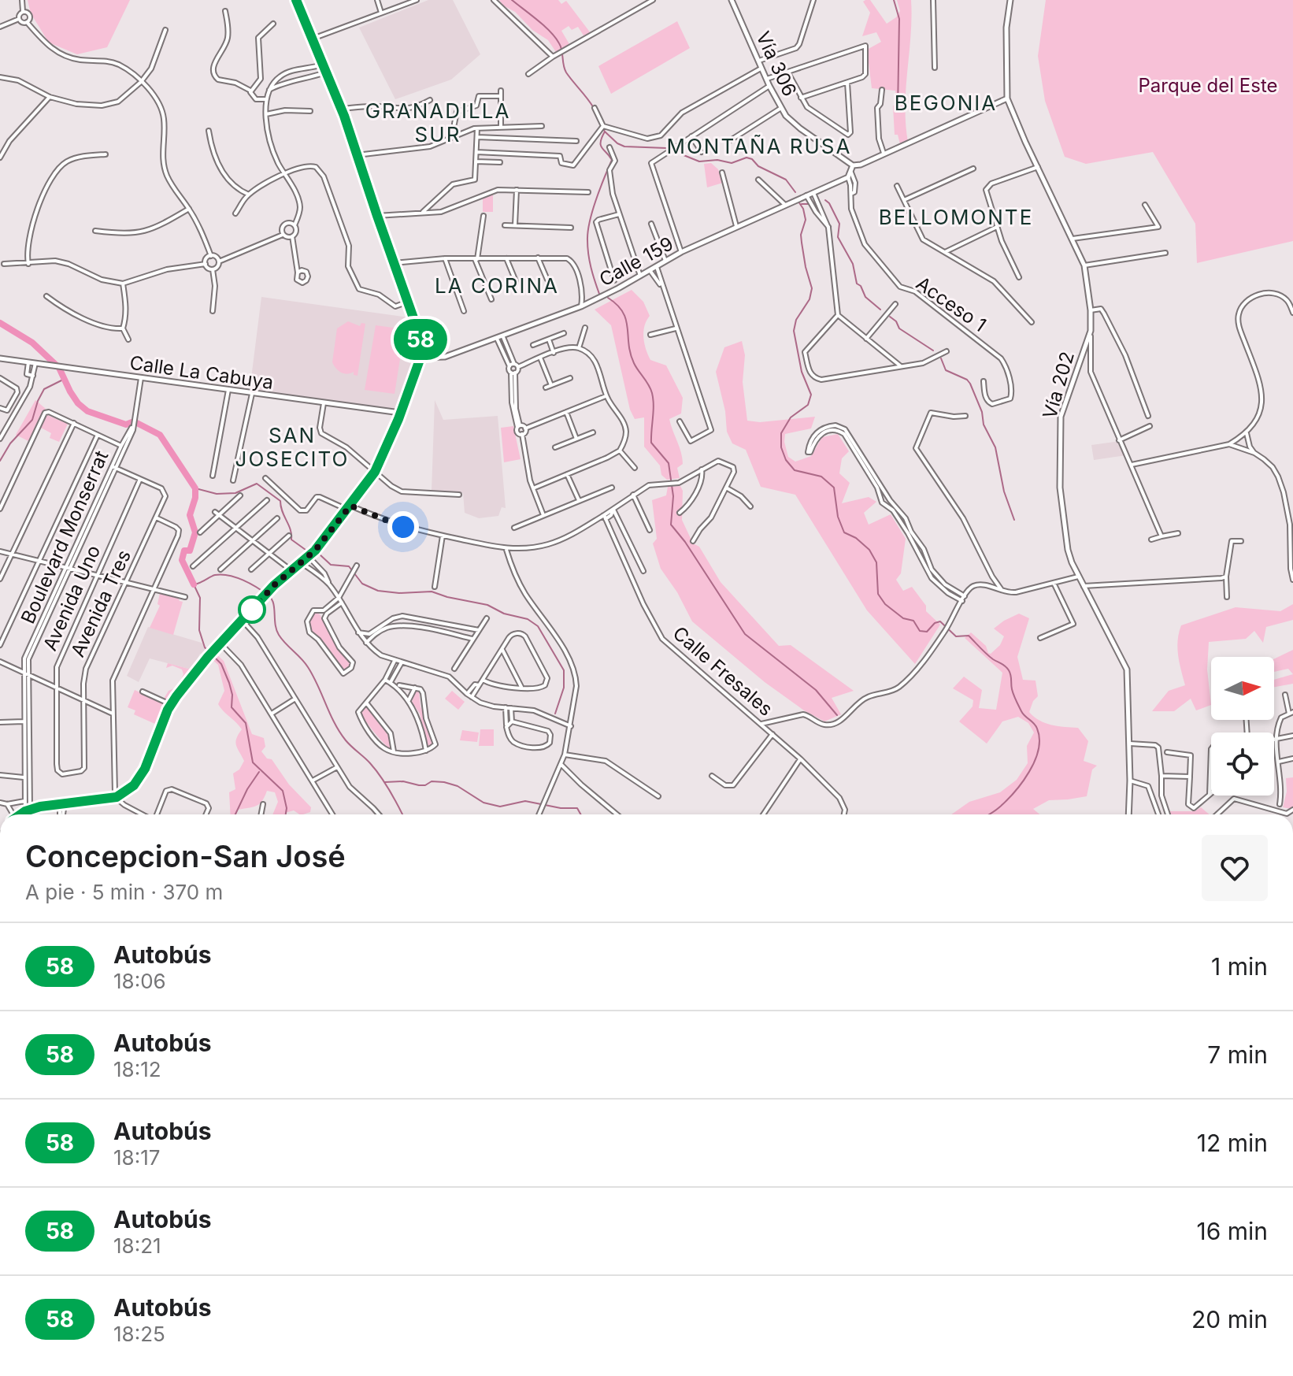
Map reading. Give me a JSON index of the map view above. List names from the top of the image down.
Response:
{
  "streets": {
    "main road": [
      "Vía 306",
      "Calle 159",
      "Calle La Cabuya",
      "Vía 202"
    ],
    "street": [
      "Acceso 1",
      "Boulevard Monserrat",
      "Avenida Uno",
      "Avenida Tres",
      "Calle Fresales"
    ]
  },
  "crossings": [
    ["Calle 159", "Acceso 1"],
    ["Calle La Cabuya", "Boulevard Monserrat"],
    ["Avenida Uno", "Avenida Tres"]
  ],
  "districts": [
    "BEGONIA",
    "GRANADILLA SUR",
    "MONTAÑA RUSA",
    "BELLOMONTE",
    "LA CORINA",
    "SAN JOSECITO"
  ],
  "parks": ["Parque del Este"],
  "lines": ["bus line 58"],
  "north": "right",
  "page": {
    "on_map": "58",
    "heading": ["Concepcion-San José", "A pie · 5 min · 370 m"],
    "list": [
      {
        "mark": "58",
        "name": "Autobús",
        "note": "18:06",
        "value": "1 min"
      },
      {
        "mark": "58",
        "name": "Autobús",
        "note": "18:12",
        "value": "7 min"
      },
      {
        "mark": "58",
        "name": "Autobús",
        "note": "18:17",
        "value": "12 min"
      },
      {
        "mark": "58",
        "name": "Autobús",
        "note": "18:21",
        "value": "16 min"
      },
      {
        "mark": "58",
        "name": "Autobús",
        "note": "18:25",
        "value": "20 min"
      }
    ]
  }
}
